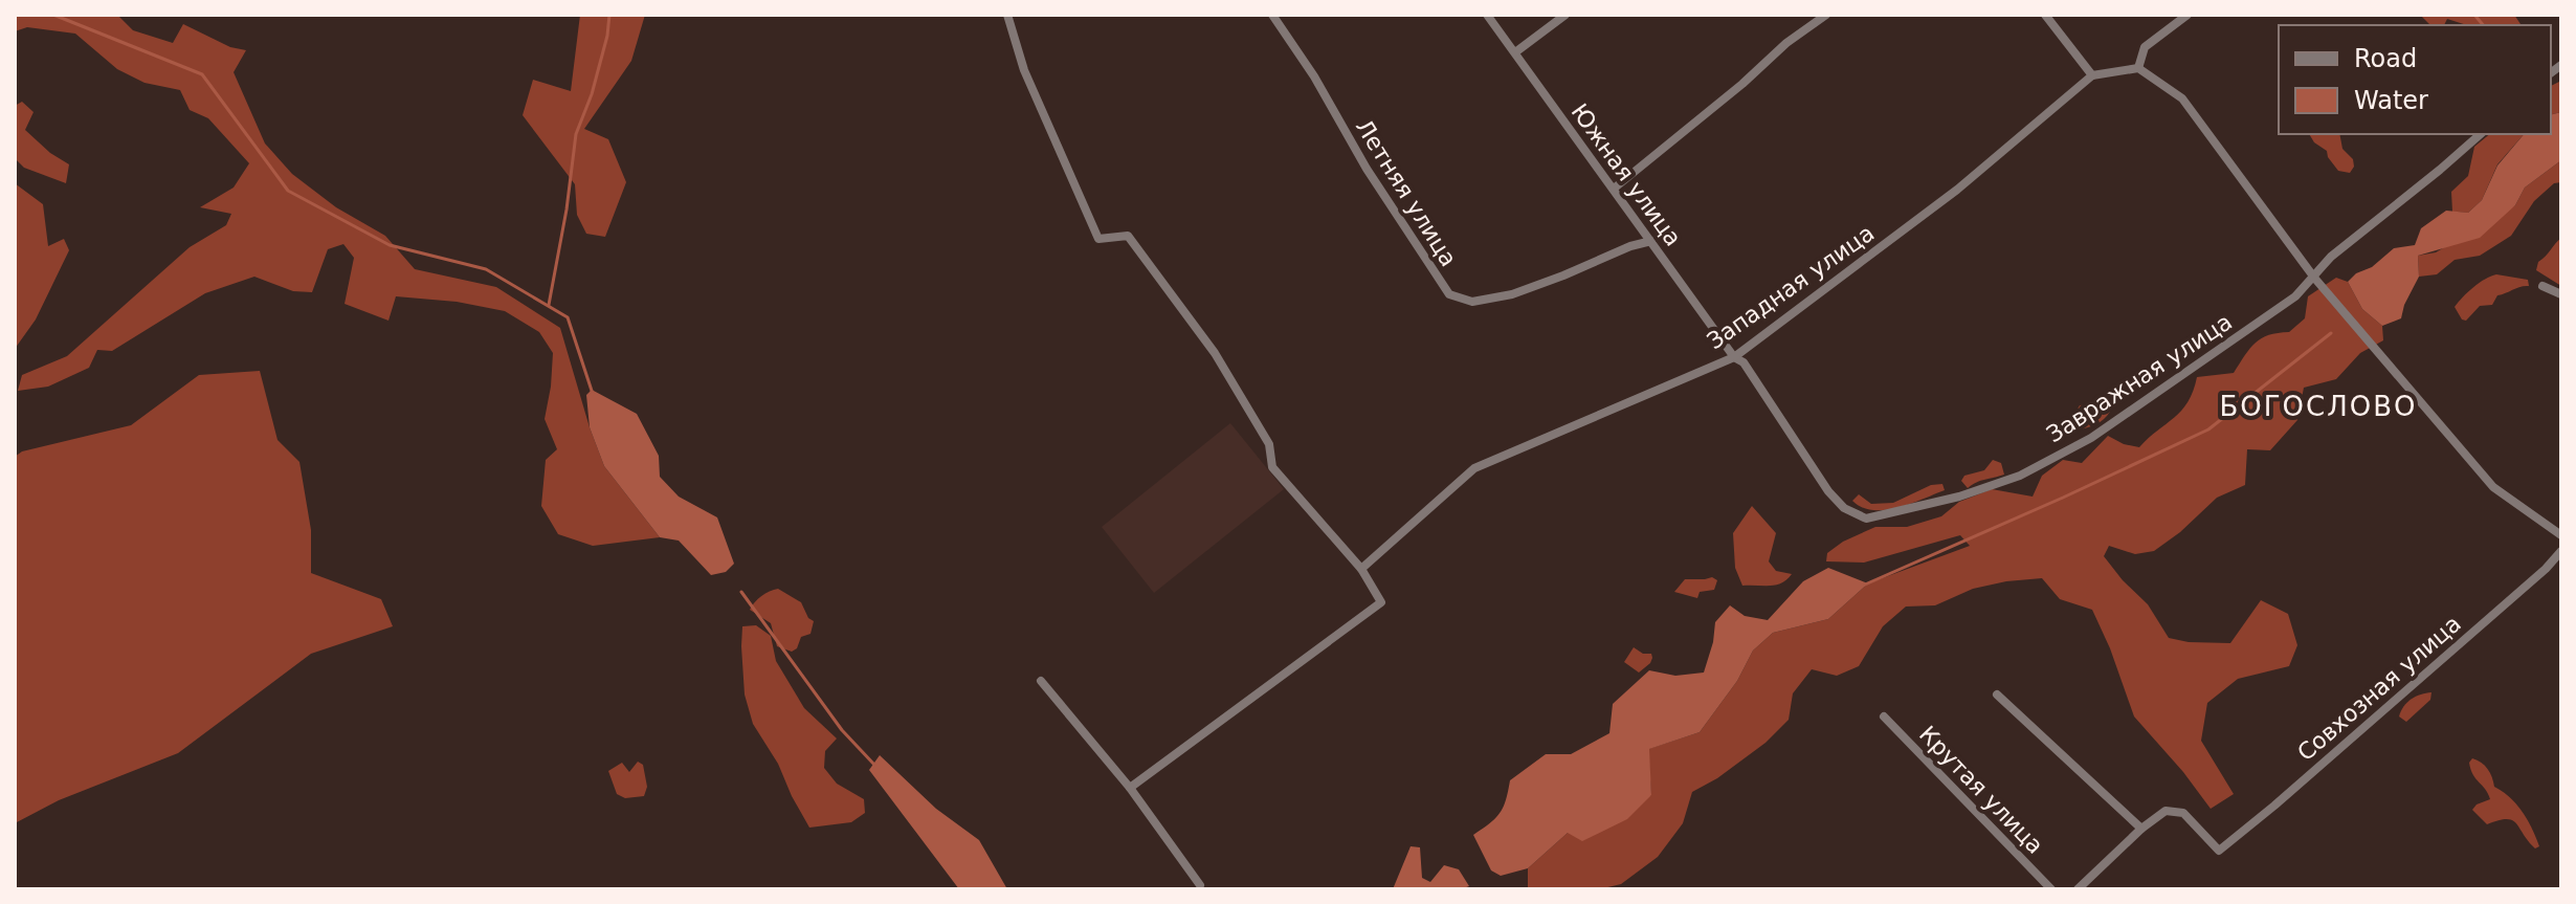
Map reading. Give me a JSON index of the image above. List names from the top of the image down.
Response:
{
  "streets": {
    "street": [
      "Южная улица",
      "Летняя улица",
      "Западная улица",
      "Завражная улица",
      "Совхозная улица",
      "Крутая улица"
    ]
  },
  "crossings": [
    ["Южная улица", "Летняя улица"],
    ["Южная улица", "Западная улица"],
    ["Южная улица", "Завражная улица"],
    ["Западная улица", "Завражная улица"]
  ],
  "districts": ["БОГОСЛОВО"],
  "legend": ["Road", "Water"]
}
